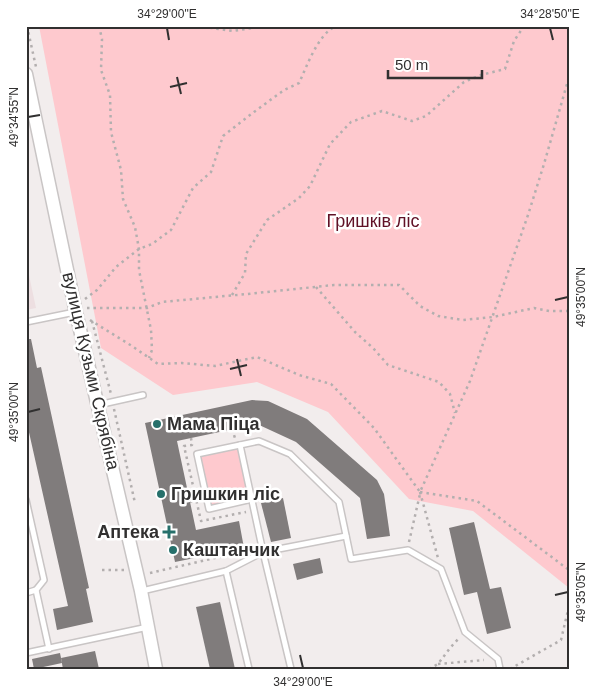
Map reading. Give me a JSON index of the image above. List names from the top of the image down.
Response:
{
  "streets": {
    "street": ["вулиця Кузьми Скрябіна"]
  },
  "parks": ["Гришків ліс"],
  "places": {
    "other": ["Мама Піца", "Гришкин ліс", "Каштанчик"],
    "health": ["Аптека"]
  },
  "scale_bar": "50 m",
  "coordinates": [
    "34°29'00\"E",
    "34°28'50\"E",
    "49°34'55\"N",
    "49°35'00\"N",
    "49°35'05\"N"
  ]
}
